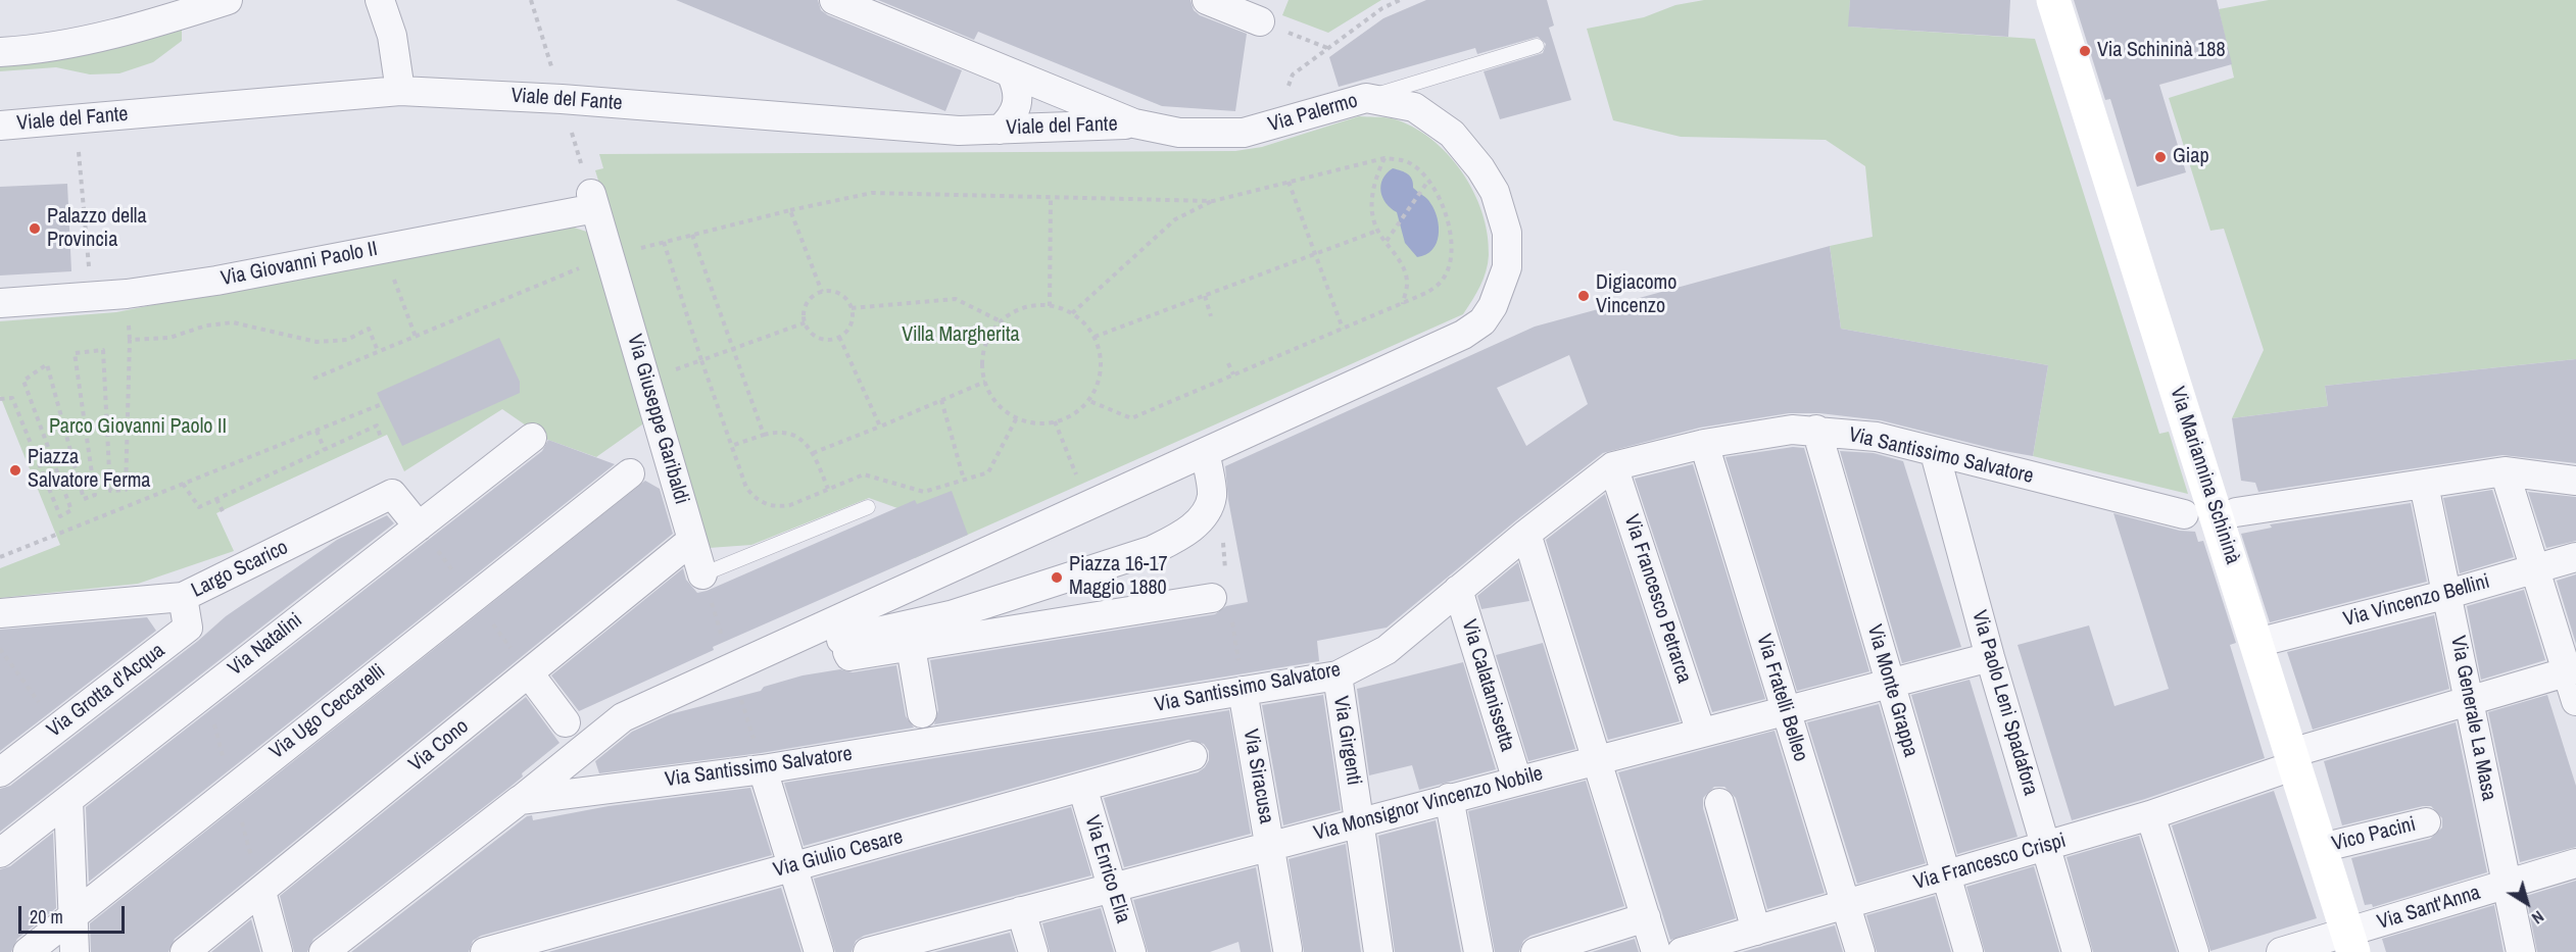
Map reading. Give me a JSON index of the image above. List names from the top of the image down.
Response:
{
  "streets": {
    "main road": ["Via Mariannina Schininà"],
    "street": [
      "Viale del Fante",
      "Via Palermo",
      "Via Giovanni Paolo II",
      "Via Giuseppe Garibaldi",
      "Via Santissimo Salvatore",
      "Largo Scarico",
      "Via Francesco Petrarca",
      "Via Vincenzo Bellini",
      "Via Natalini",
      "Via Calatanissetta",
      "Via Grotta d'Acqua",
      "Via Monte Grappa",
      "Via Fratelli Belleo",
      "Via Paolo Leni Spadafora",
      "Via Ugo Ceccarelli",
      "Via Generale La Masa",
      "Via Girgenti",
      "Via Cono",
      "Via Siracusa",
      "Via Monsignor Vincenzo Nobile",
      "Vico Pacini",
      "Via Giulio Cesare",
      "Via Francesco Crispi",
      "Via Enrico Elia",
      "Via Sant'Anna"
    ]
  },
  "crossings": [
    ["Viale del Fante", "Via Palermo"],
    ["Via Giovanni Paolo II", "Via Giuseppe Garibaldi"],
    ["Via Giuseppe Garibaldi", "Via Cono"],
    ["Via Santissimo Salvatore", "Via Francesco Petrarca"],
    ["Via Santissimo Salvatore", "Via Calatanissetta"],
    ["Via Santissimo Salvatore", "Via Monte Grappa"],
    ["Via Santissimo Salvatore", "Via Fratelli Belleo"],
    ["Via Santissimo Salvatore", "Via Paolo Leni Spadafora"],
    ["Via Santissimo Salvatore", "Via Girgenti"],
    ["Via Santissimo Salvatore", "Via Siracusa"],
    ["Via Mariannina Schininà", "Via Vincenzo Bellini"],
    ["Via Mariannina Schininà", "Vico Pacini"],
    ["Via Mariannina Schininà", "Via Francesco Crispi"],
    ["Via Mariannina Schininà", "Via Sant'Anna"],
    ["Largo Scarico", "Via Natalini"],
    ["Largo Scarico", "Via Grotta d'Acqua"],
    ["Via Francesco Petrarca", "Via Monsignor Vincenzo Nobile"],
    ["Via Vincenzo Bellini", "Via Generale La Masa"],
    ["Via Calatanissetta", "Via Monsignor Vincenzo Nobile"],
    ["Via Monte Grappa", "Via Monsignor Vincenzo Nobile"],
    ["Via Monte Grappa", "Via Francesco Crispi"],
    ["Via Fratelli Belleo", "Via Monsignor Vincenzo Nobile"],
    ["Via Fratelli Belleo", "Via Francesco Crispi"],
    ["Via Paolo Leni Spadafora", "Via Monsignor Vincenzo Nobile"],
    ["Via Paolo Leni Spadafora", "Via Francesco Crispi"],
    ["Via Generale La Masa", "Via Francesco Crispi"],
    ["Via Generale La Masa", "Via Sant'Anna"],
    ["Via Girgenti", "Via Monsignor Vincenzo Nobile"],
    ["Via Siracusa", "Via Monsignor Vincenzo Nobile"],
    ["Via Monsignor Vincenzo Nobile", "Via Enrico Elia"],
    ["Via Giulio Cesare", "Via Enrico Elia"]
  ],
  "parks": ["Villa Margherita", "Parco Giovanni Paolo II"],
  "places": [
    "Via Schininà 188",
    "Giap",
    "Palazzo della Provincia",
    "Digiacomo Vincenzo",
    "Piazza Salvatore Ferma",
    "Piazza 16-17 Maggio 1880"
  ],
  "scale_bar": "20 m",
  "north": "bottom right"
}
